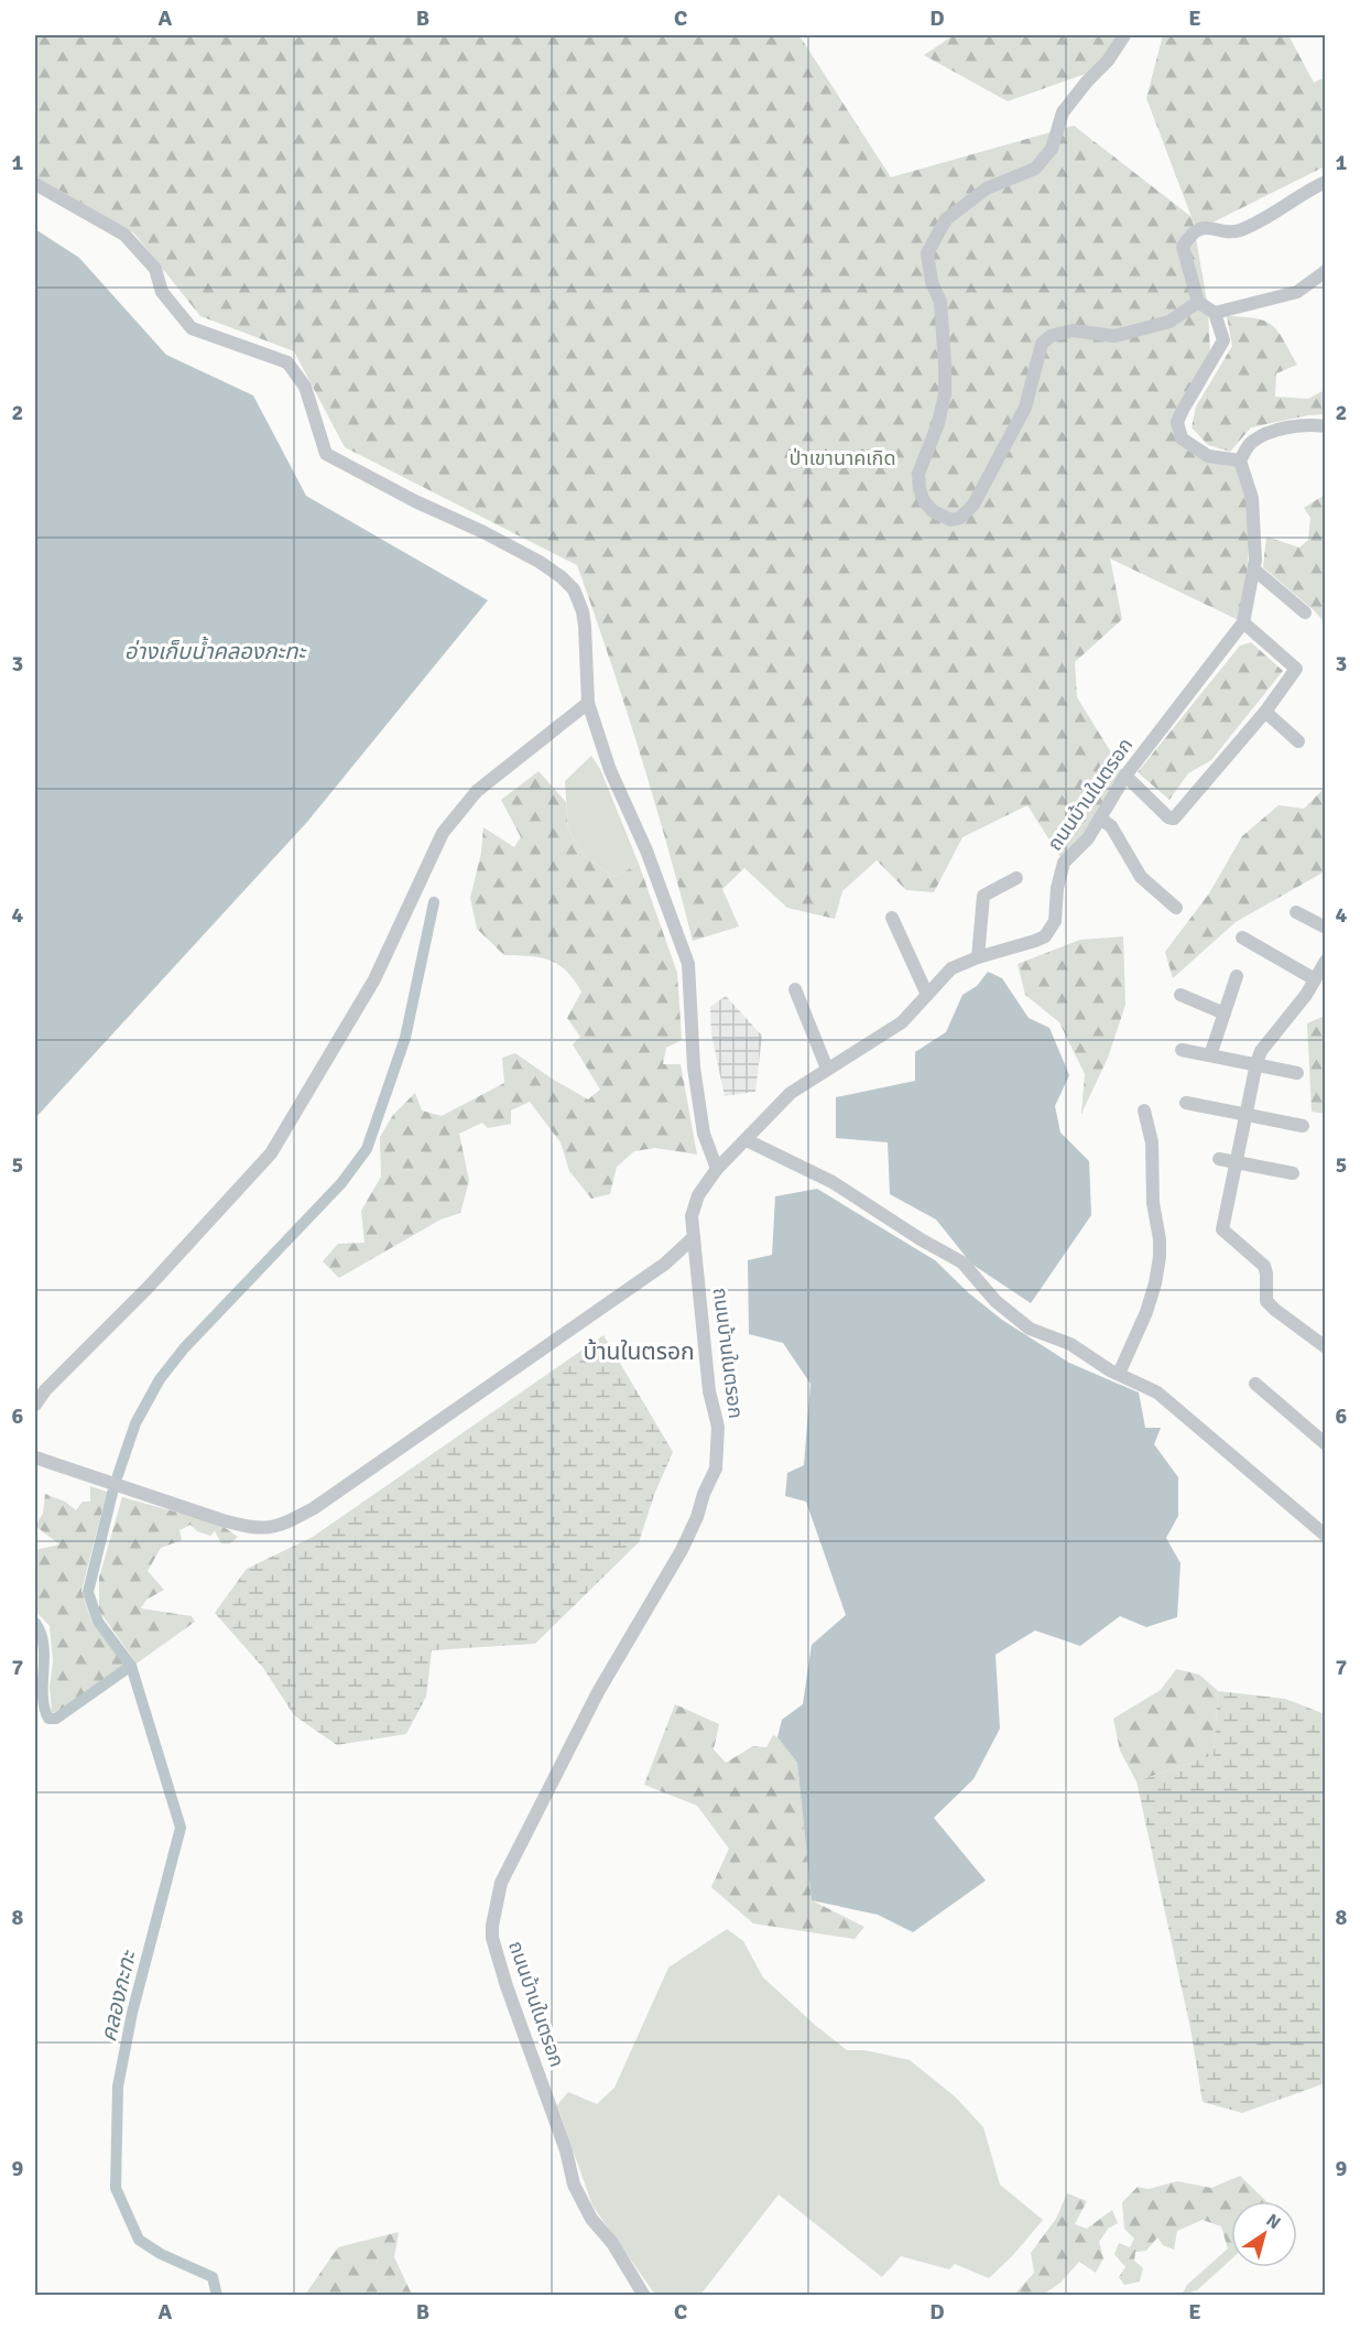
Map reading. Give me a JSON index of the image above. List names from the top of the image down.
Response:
{
  "streets": {
    "street": ["ถนนบ้านในตรอก"]
  },
  "districts": ["บ้านในตรอก"],
  "water": ["อ่างเก็บน้ำคลองกะทะ", "คลองกะทะ"],
  "parks": ["ป่าเขานาคเกิด"],
  "north": "top right",
  "grid": {
    "columns": [
      "A",
      "B",
      "C",
      "D",
      "E"
    ],
    "rows": [
      "1",
      "2",
      "3",
      "4",
      "5",
      "6",
      "7",
      "8",
      "9"
    ]
  }
}
